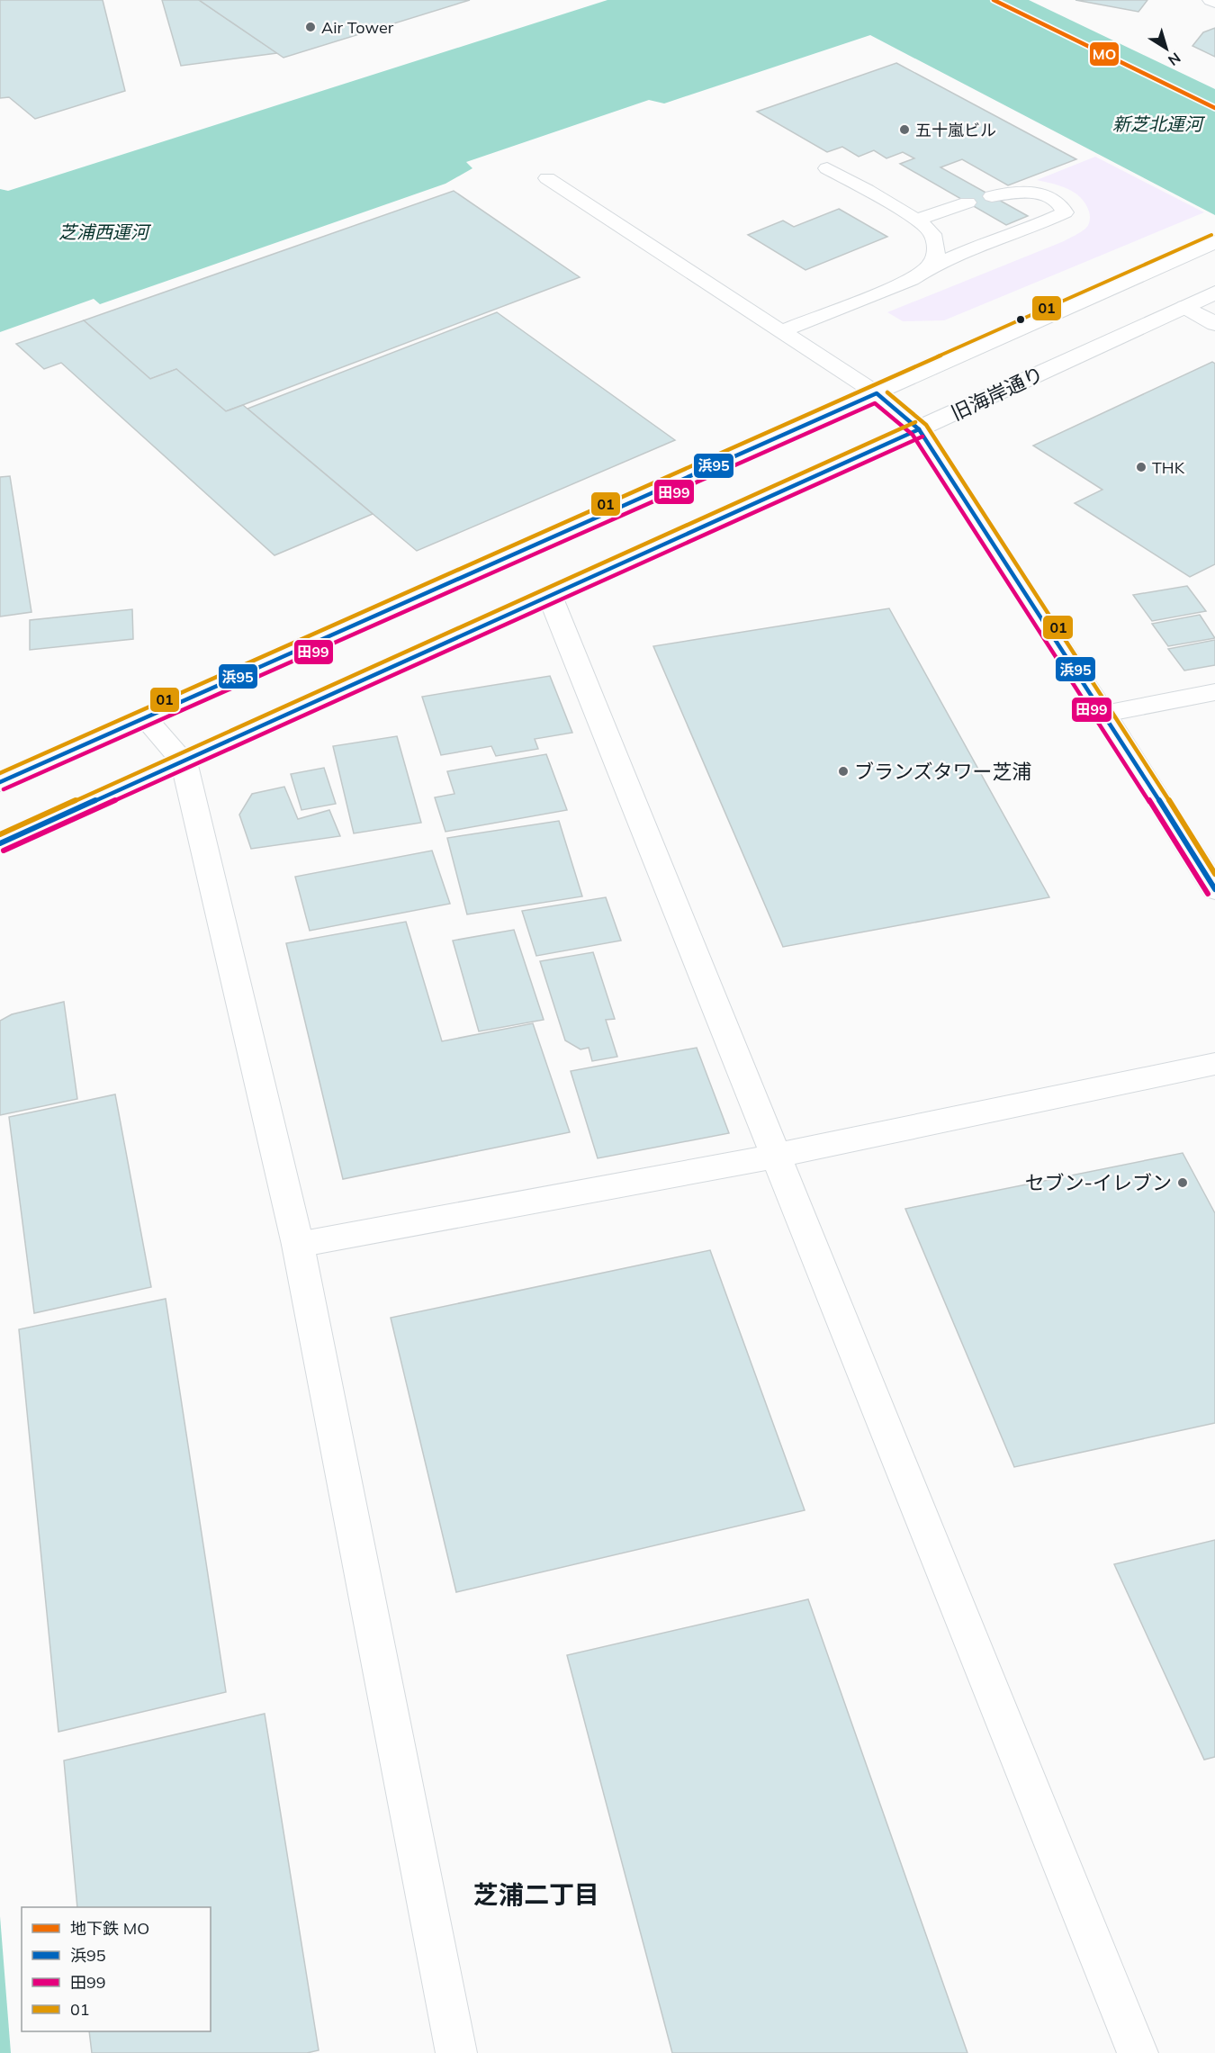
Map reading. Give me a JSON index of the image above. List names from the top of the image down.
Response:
{
  "streets": {
    "street": ["旧海岸通り"]
  },
  "districts": ["芝浦二丁目"],
  "water": ["新芝北運河", "芝浦西運河"],
  "places": [
    "Air Tower",
    "五十嵐ビル",
    "THK",
    "ブランズタワー芝浦",
    "セブン-イレブン"
  ],
  "lines": [
    "metro line MO",
    "transit line 01",
    "transit line 浜95",
    "transit line 田99"
  ],
  "legend": [
    "地下鉄 MO",
    "浜95",
    "田99",
    "01"
  ],
  "north": "bottom right"
}
